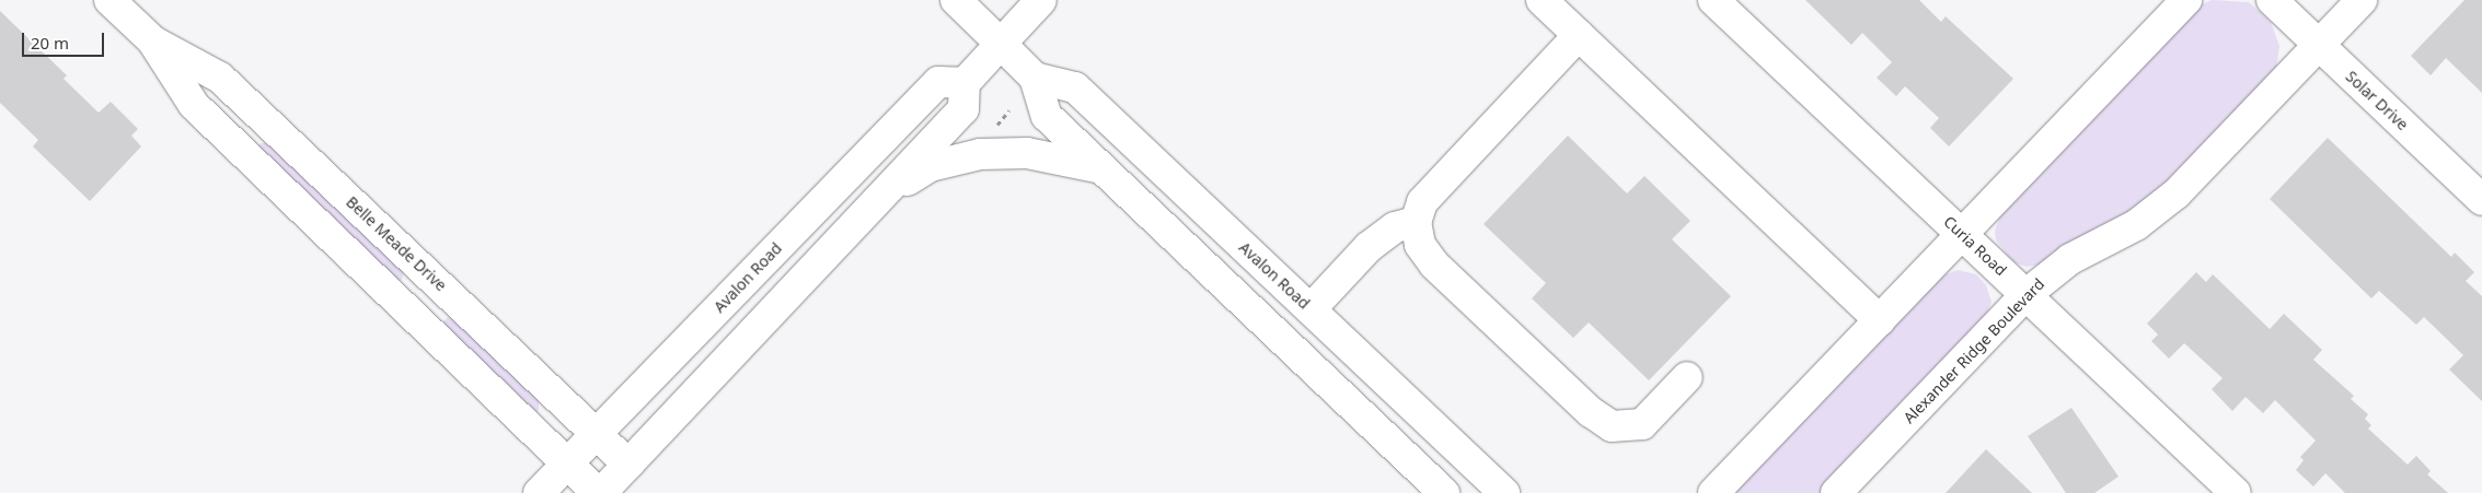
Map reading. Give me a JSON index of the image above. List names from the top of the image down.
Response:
{
  "streets": {
    "street": [
      "Solar Drive",
      "Belle Meade Drive",
      "Curia Road",
      "Avalon Road",
      "Alexander Ridge Boulevard"
    ]
  },
  "crossings": [
    ["Solar Drive", "Alexander Ridge Boulevard"],
    ["Belle Meade Drive", "Avalon Road"],
    ["Curia Road", "Alexander Ridge Boulevard"]
  ],
  "scale_bar": "20 m"
}
